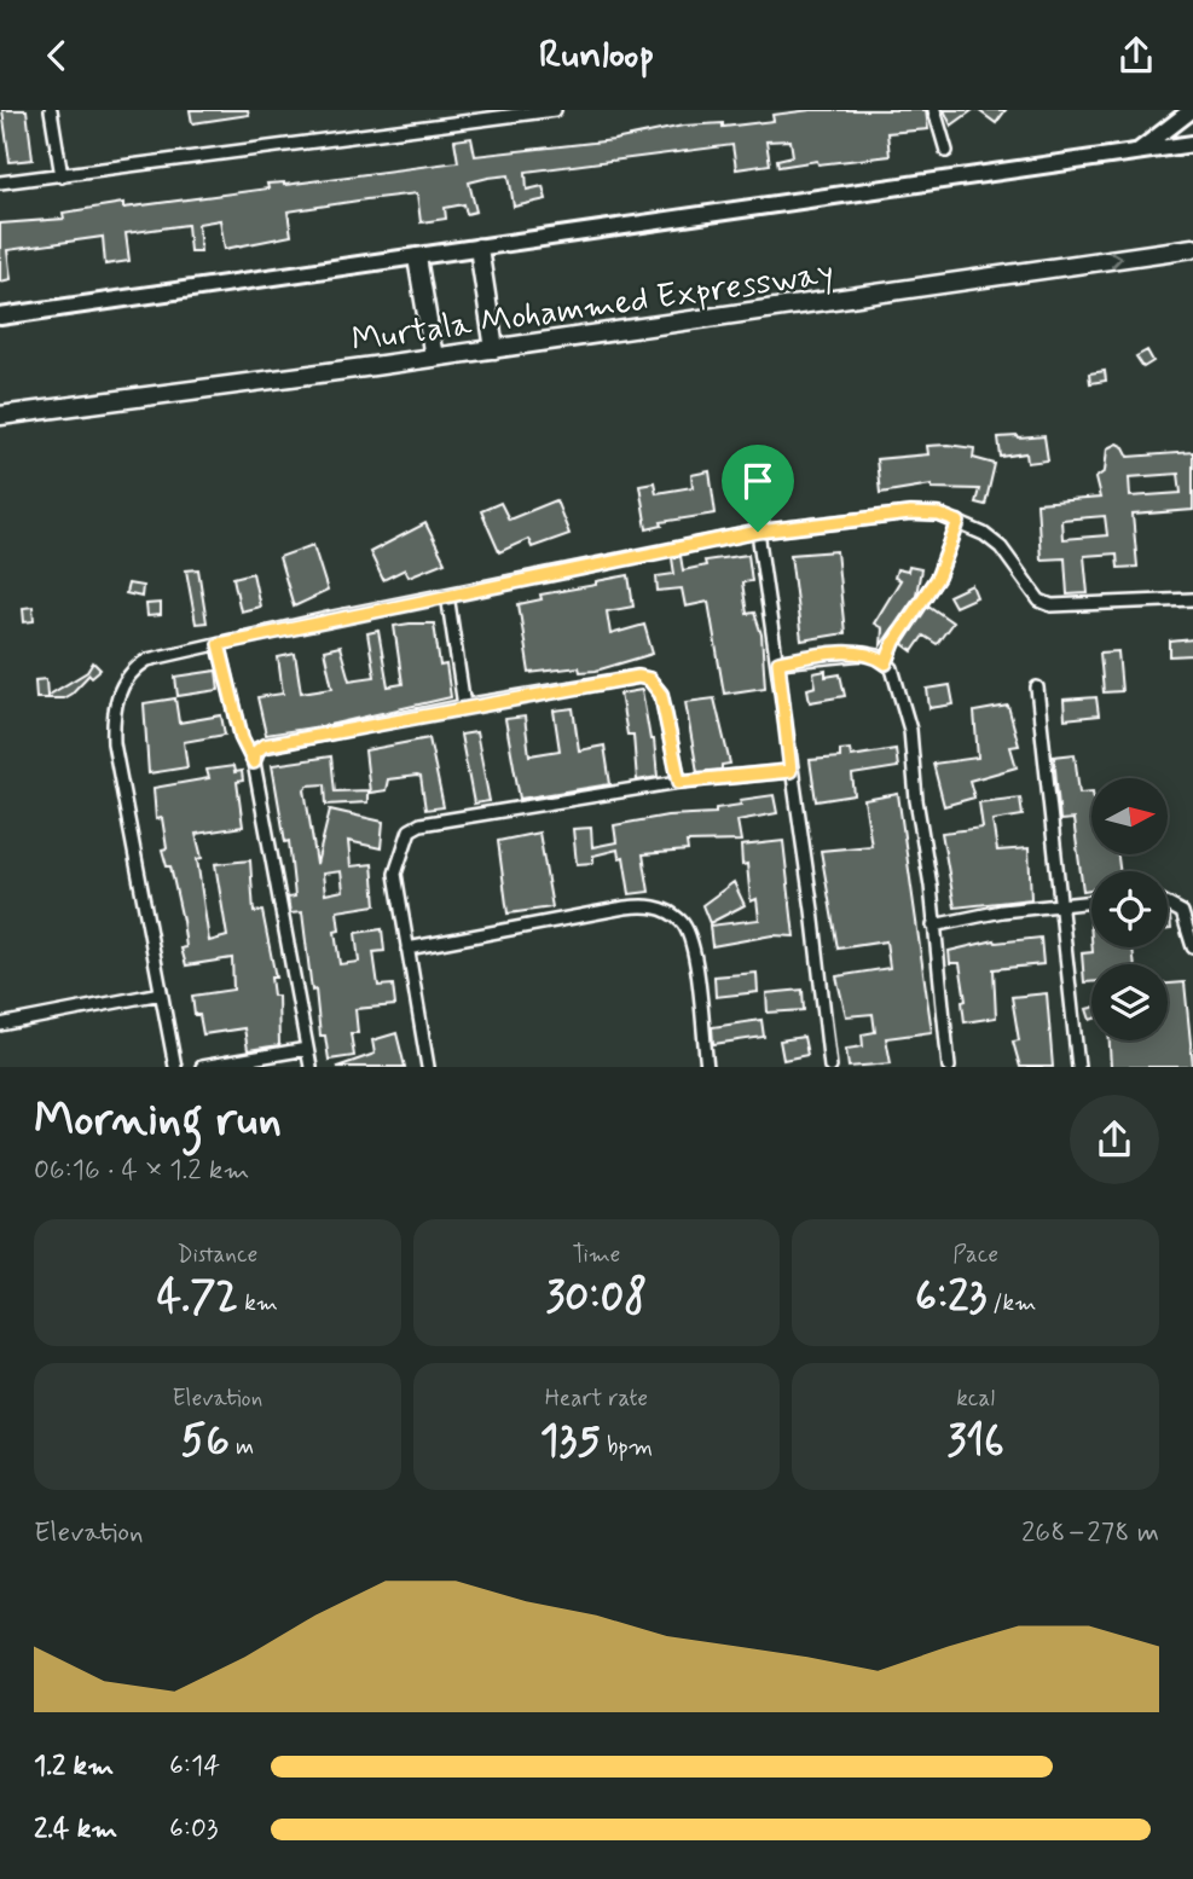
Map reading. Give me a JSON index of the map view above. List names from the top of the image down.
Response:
{
  "streets": {
    "main road": ["Murtala Mohammed Expressway"]
  },
  "north": "right",
  "page": {
    "header": "Runloop",
    "heading": ["Morning run", "06:16 · 4 × 1.2 km"],
    "stats": [
      ["Distance", "4.72 km"],
      ["Time", "30:08"],
      ["Pace", "6:23 /km"],
      ["Elevation", "56 m"],
      ["Heart rate", "135 bpm"],
      ["kcal", "316"]
    ],
    "chart": ["Elevation", "268–278 m"],
    "list": [
      {
        "name": "1.2 km",
        "note": "6:14"
      },
      {
        "name": "2.4 km",
        "note": "6:03"
      }
    ]
  }
}
